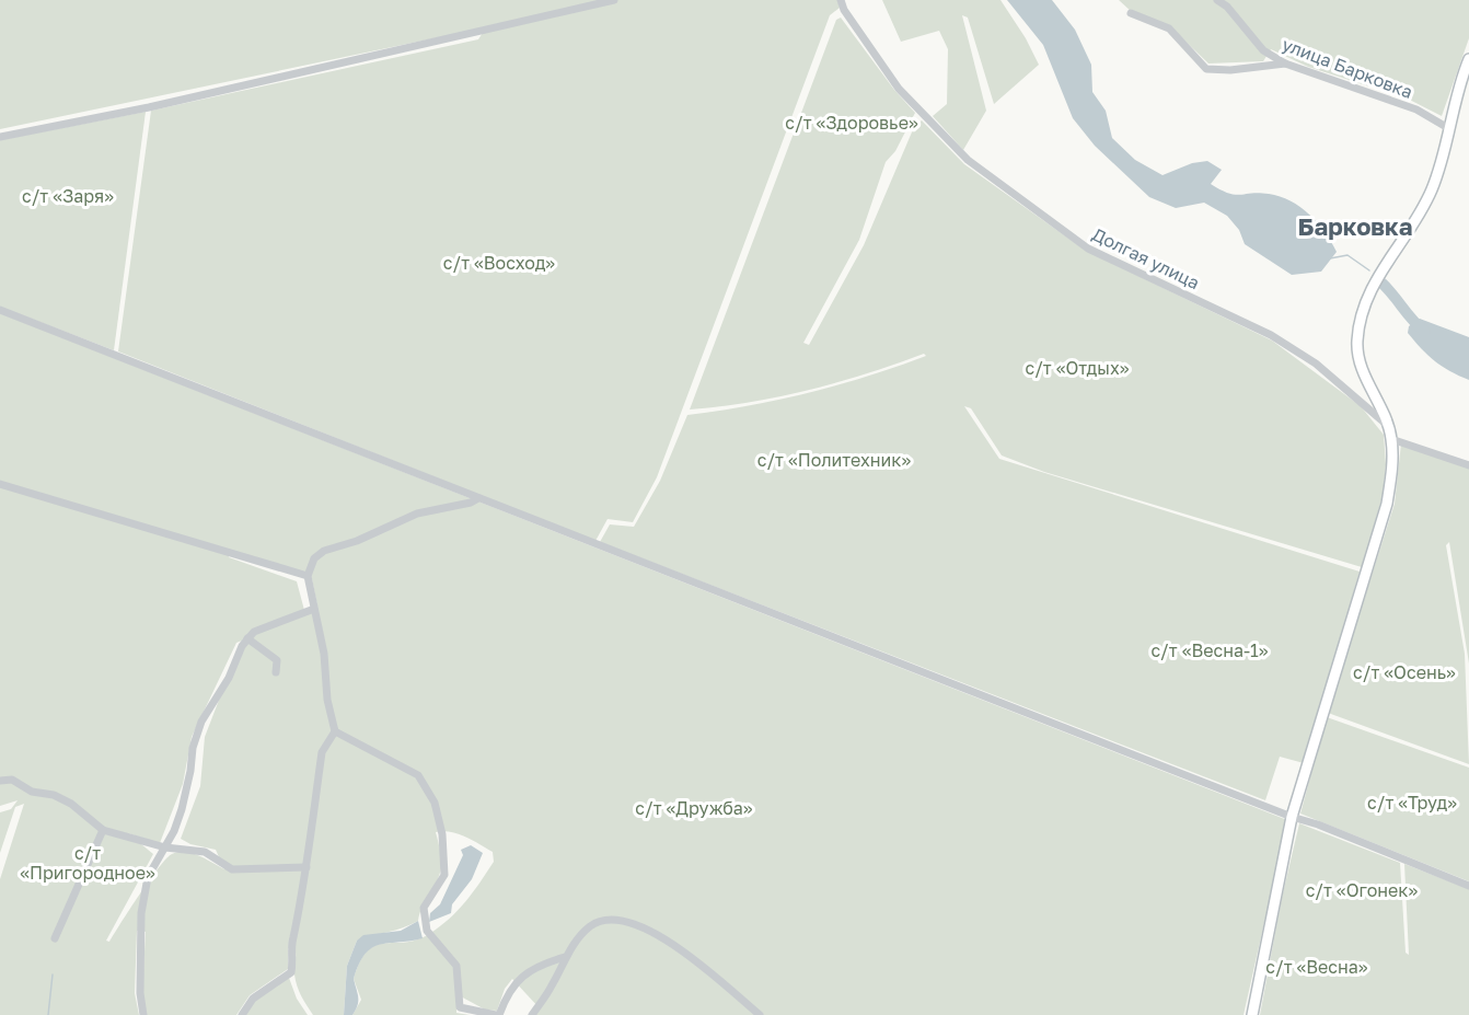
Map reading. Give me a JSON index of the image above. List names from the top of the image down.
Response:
{
  "streets": {
    "street": ["улица Барковка", "Долгая улица"]
  },
  "districts": ["Барковка"],
  "parks": [
    "с/т «Здоровье»",
    "с/т «Заря»",
    "с/т «Восход»",
    "с/т «Отдых»",
    "с/т «Политехник»",
    "с/т «Весна-1»",
    "с/т «Осень»",
    "с/т «Труд»",
    "с/т «Дружба»",
    "с/т «Пригородное»",
    "с/т «Огонек»",
    "с/т «Весна»"
  ]
}
